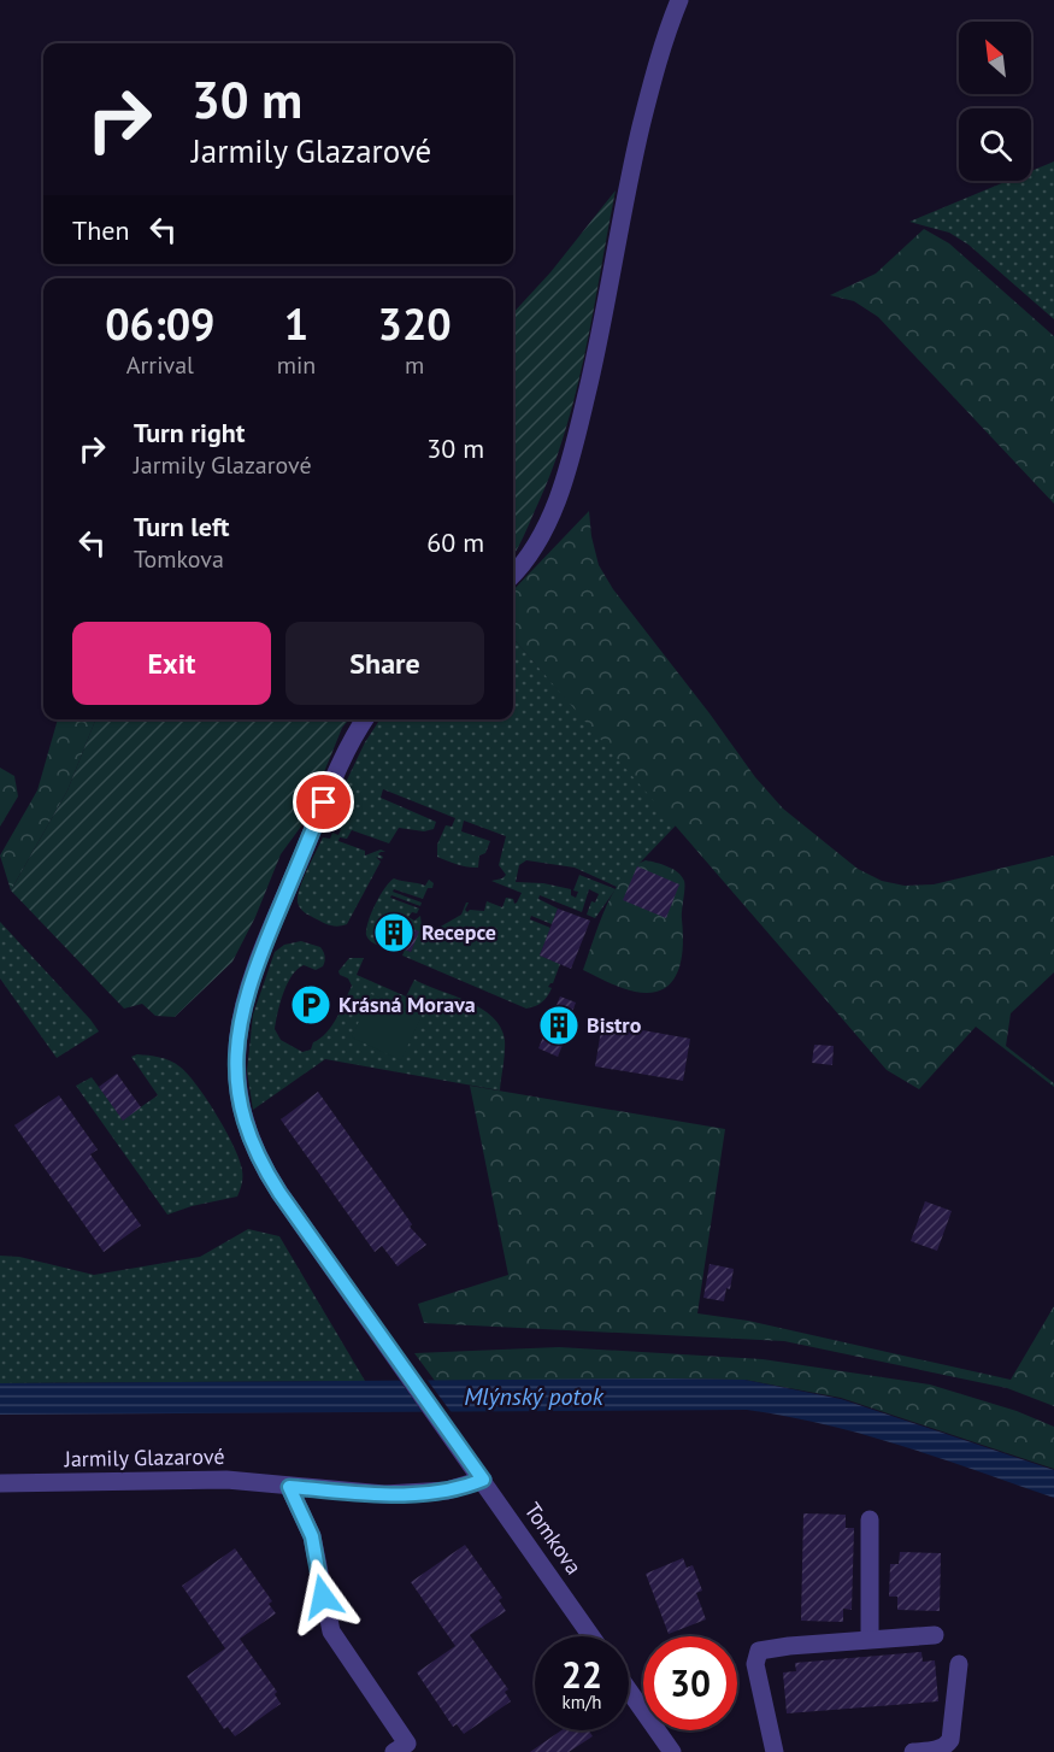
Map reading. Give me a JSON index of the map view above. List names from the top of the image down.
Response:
{
  "streets": {
    "street": ["Jarmily Glazarové", "Tomkova"]
  },
  "crossings": [
    ["Jarmily Glazarové", "Tomkova"]
  ],
  "water": ["Mlýnský potok"],
  "places": {
    "building": ["Recepce", "Bistro"],
    "parking": ["Krásná Morava"]
  },
  "north": "top left",
  "page": {
    "turn": ["30 m", "Jarmily Glazarové"],
    "then": "Then",
    "eta": [
      "06:09",
      "Arrival",
      "1",
      "min",
      "320",
      "m"
    ],
    "list": [
      {
        "name": "Turn right",
        "note": "Jarmily Glazarové",
        "value": "30 m"
      },
      {
        "name": "Turn left",
        "note": "Tomkova",
        "value": "60 m"
      }
    ],
    "buttons": ["Exit", "Share"],
    "speed": "22 km/h",
    "limit": "30"
  }
}
